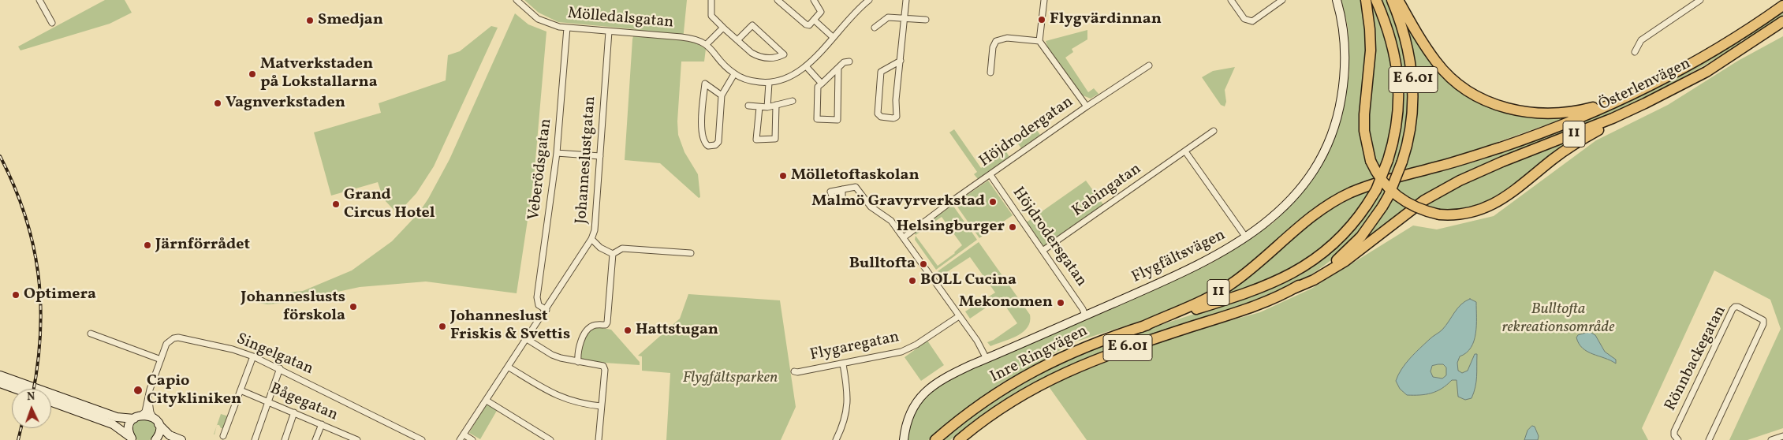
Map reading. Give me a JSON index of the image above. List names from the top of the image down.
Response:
{
  "streets": {
    "highway": [
      "E 6.01",
      "Österlenvägen",
      "11",
      "Inre Ringvägen"
    ],
    "street": [
      "Mölledalsgatan",
      "Höjdrodergatan",
      "Johanneslustgatan",
      "Veberödsgatan",
      "Kabingatan",
      "Höjdrodersgatan",
      "Flygfältsvägen",
      "Flygaregatan",
      "Singelgatan",
      "Rönnbackegatan",
      "Bågegatan"
    ]
  },
  "crossings": [
    ["Mölledalsgatan", "Johanneslustgatan"],
    ["Mölledalsgatan", "Veberödsgatan"],
    ["Österlenvägen", "Inre Ringvägen"],
    ["Höjdrodergatan", "Höjdrodersgatan"],
    ["Johanneslustgatan", "Veberödsgatan"],
    ["Kabingatan", "Höjdrodersgatan"],
    ["Höjdrodersgatan", "Flygfältsvägen"]
  ],
  "parks": ["Bulltofta rekreationsområde", "Flygfältsparken"],
  "places": [
    "Flygvärdinnan",
    "Smedjan",
    "Matverkstaden på Lokstallarna",
    "Vagnverkstaden",
    "Mölletoftaskolan",
    "Malmö Gravyrverkstad",
    "Grand Circus Hotel",
    "Helsingburger",
    "Järnförrådet",
    "Bulltofta",
    "BOLL Cucina",
    "Optimera",
    "Mekonomen",
    "Johanneslusts förskola",
    "Johanneslust Friskis & Svettis",
    "Hattstugan",
    "Capio Citykliniken"
  ],
  "north": "top"
}
